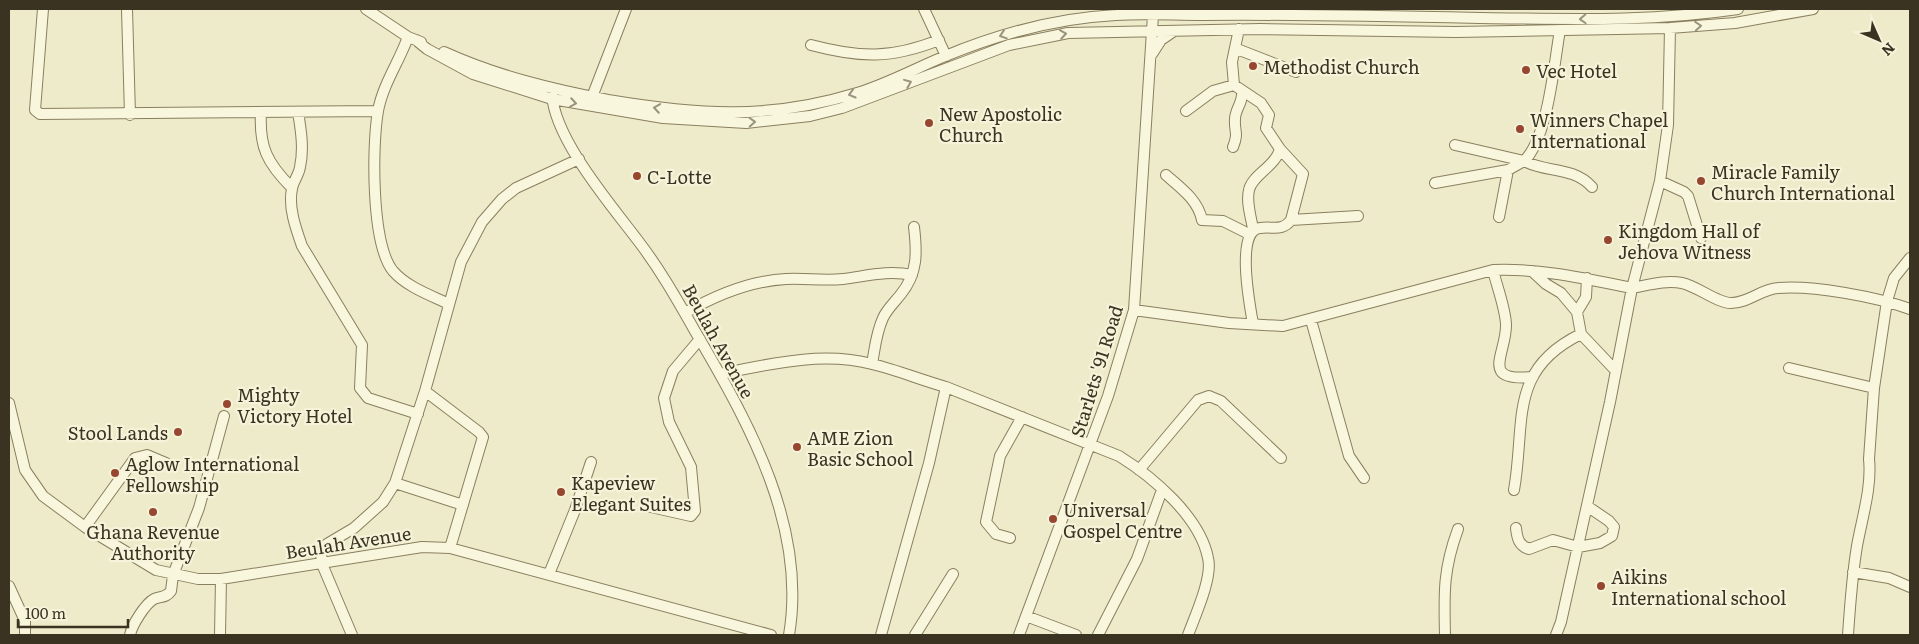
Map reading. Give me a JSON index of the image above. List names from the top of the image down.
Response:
{
  "streets": {
    "street": ["Beulah Avenue", "Starlets '91 Road"]
  },
  "places": [
    "Methodist Church",
    "Vec Hotel",
    "New Apostolic Church",
    "Winners Chapel International",
    "C-Lotte",
    "Miracle Family Church International",
    "Kingdom Hall of Jehova Witness",
    "Mighty Victory Hotel",
    "Stool Lands",
    "AME Zion Basic School",
    "Aglow International Fellowship",
    "Kapeview Elegant Suites",
    "Ghana Revenue Authority",
    "Universal Gospel Centre",
    "Aikins International school"
  ],
  "scale_bar": "100 m",
  "north": "bottom right"
}
